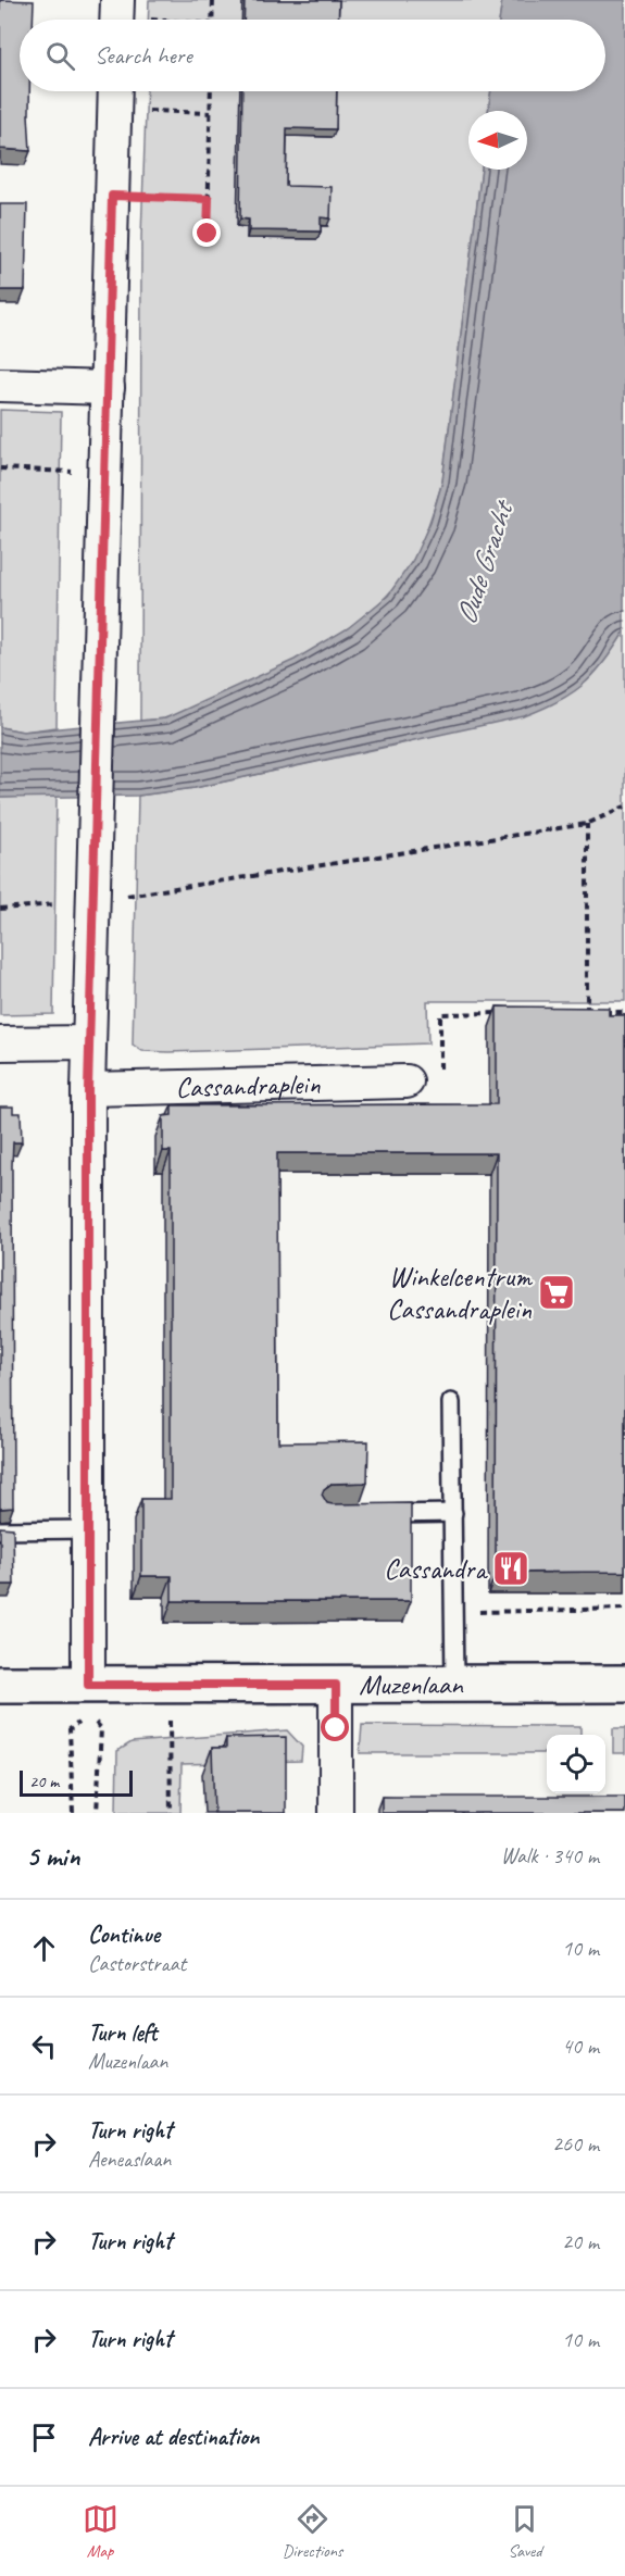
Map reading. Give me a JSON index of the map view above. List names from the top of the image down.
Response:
{
  "streets": {
    "street": ["Cassandraplein", "Muzenlaan"]
  },
  "water": ["Oude Gracht"],
  "places": {
    "supermarket": ["Winkelcentrum Cassandraplein"],
    "restaurant": ["Cassandra"]
  },
  "scale_bar": "20 m",
  "north": "left",
  "page": {
    "search": "Search here",
    "scale": "20 m",
    "heading": ["5 min", "Walk · 340 m"],
    "list": [
      ["Continue", "Castorstraat", "10 m"],
      ["Turn left", "Muzenlaan", "40 m"],
      ["Turn right", "Aeneaslaan", "260 m"],
      ["Turn right", "20 m"],
      ["Turn right", "10 m"],
      "Arrive at destination"
    ],
    "nav": ["Map", "Directions", "Saved"]
  }
}
